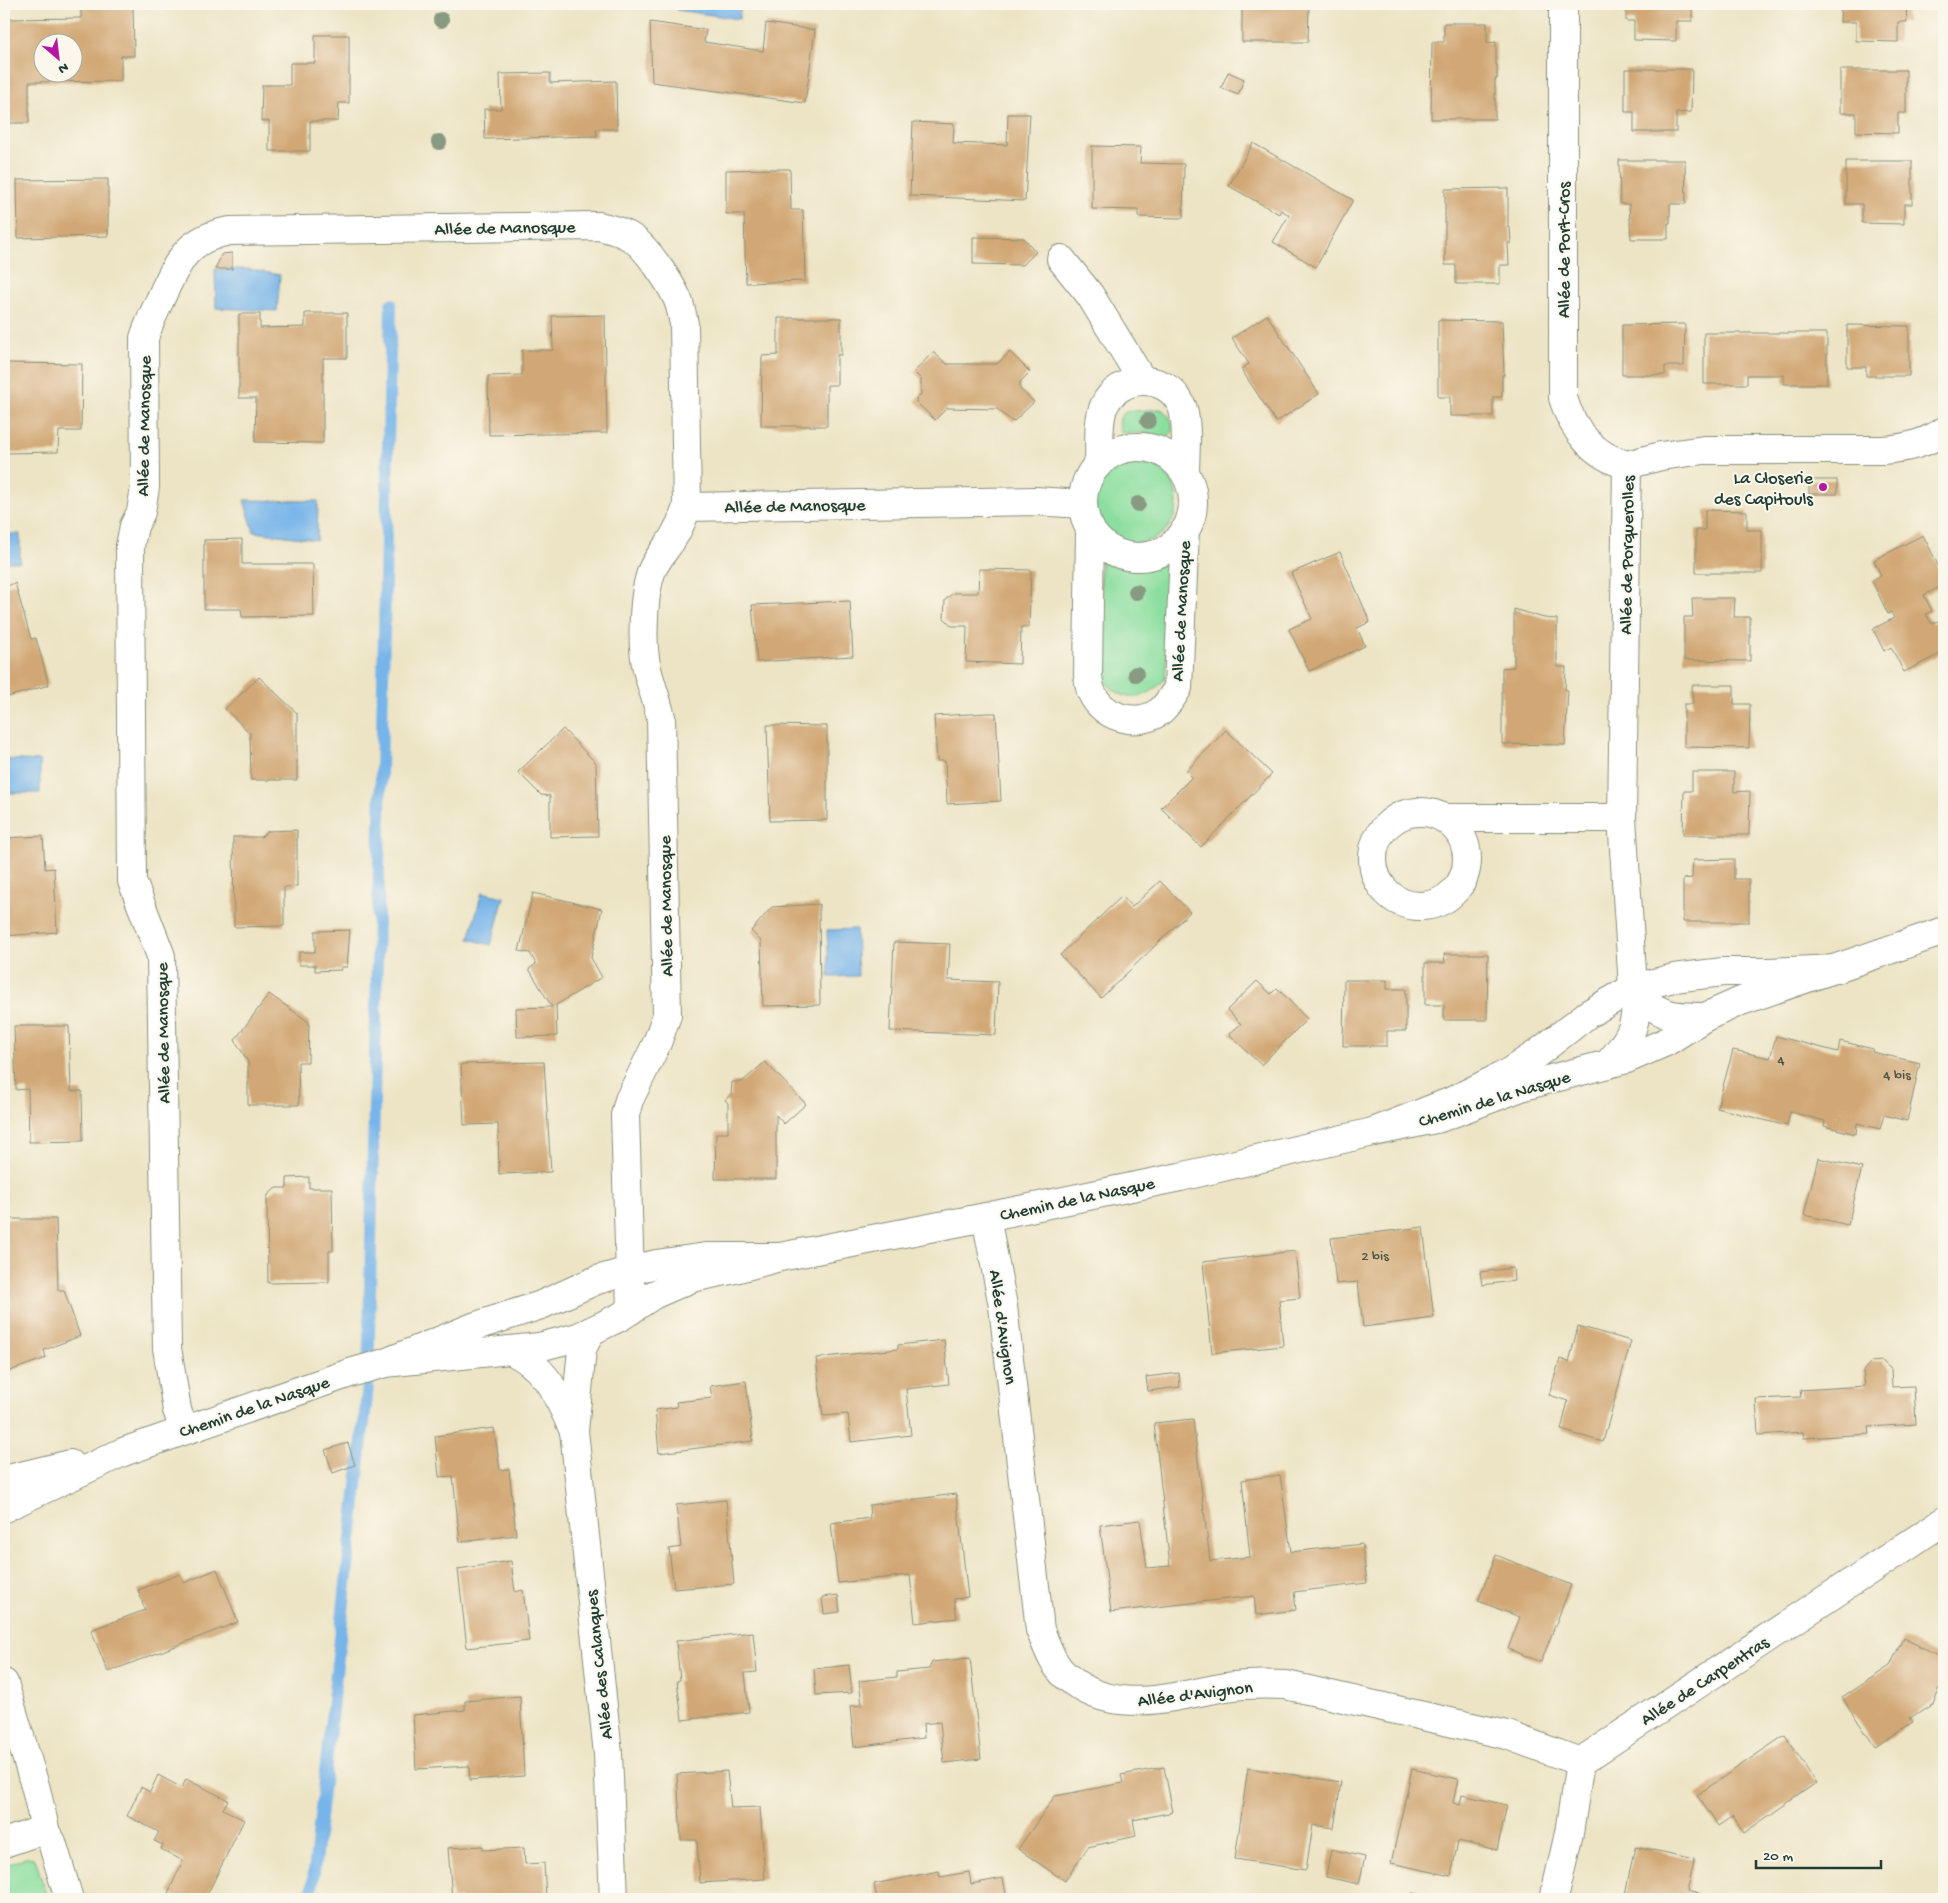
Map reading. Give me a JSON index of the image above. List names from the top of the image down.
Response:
{
  "streets": {
    "street": [
      "Allée de Manosque",
      "Allée de Port-Cros",
      "Allée de Porquerolles",
      "Chemin de la Nasque",
      "Allée d'Avignon",
      "Allée des Calanques",
      "Allée de Carpentras"
    ]
  },
  "crossings": [
    ["Allée de Manosque", "Chemin de la Nasque"],
    ["Allée de Port-Cros", "Allée de Porquerolles"],
    ["Allée de Porquerolles", "Chemin de la Nasque"],
    ["Chemin de la Nasque", "Allée d'Avignon"],
    ["Chemin de la Nasque", "Allée des Calanques"],
    ["Allée d'Avignon", "Allée de Carpentras"]
  ],
  "places": ["La Closerie des Capitouls"],
  "house_numbers": ["4", "4 bis", "2 bis"],
  "scale_bar": "20 m",
  "north": "bottom right"
}
